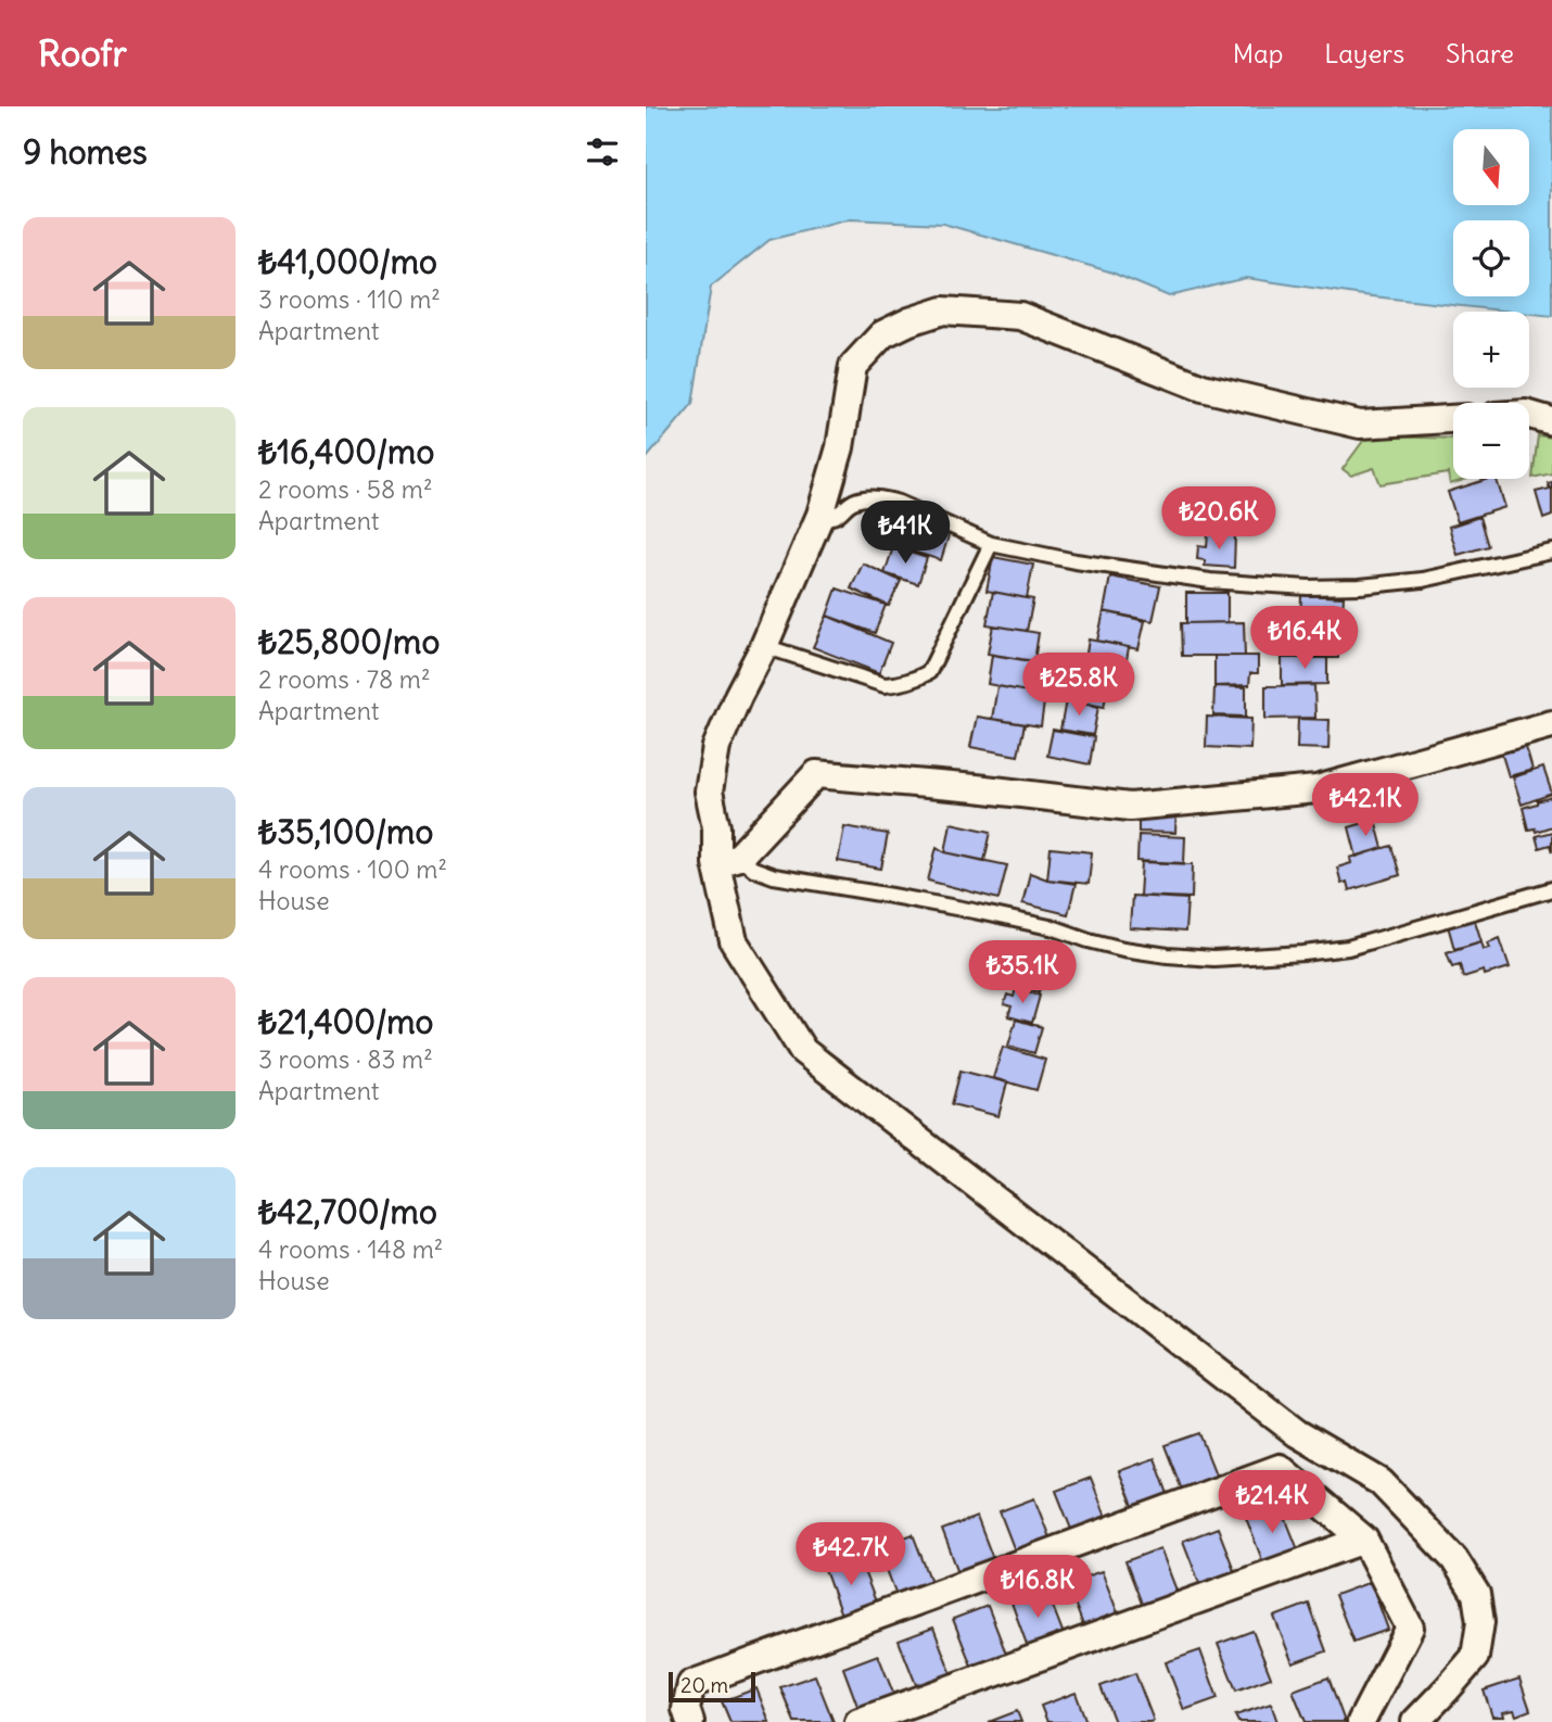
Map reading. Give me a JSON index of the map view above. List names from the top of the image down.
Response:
{
  "scale_bar": "20 m",
  "north": "bottom",
  "page": {
    "header": "Roofr",
    "nav": ["Map", "Layers", "Share"],
    "heading": "9 homes",
    "map_buttons": ["+", "−"],
    "list": [
      {
        "name": "₺41,000/mo",
        "note": "3 rooms · 110 m² · Apartment"
      },
      {
        "name": "₺16,400/mo",
        "note": "2 rooms · 58 m² · Apartment"
      },
      {
        "name": "₺25,800/mo",
        "note": "2 rooms · 78 m² · Apartment"
      },
      {
        "name": "₺35,100/mo",
        "note": "4 rooms · 100 m² · House"
      },
      {
        "name": "₺21,400/mo",
        "note": "3 rooms · 83 m² · Apartment"
      },
      {
        "name": "₺42,700/mo",
        "note": "4 rooms · 148 m² · House"
      }
    ],
    "price": [
      "₺20.6K",
      "₺41K",
      "₺16.4K",
      "₺25.8K",
      "₺42.1K",
      "₺35.1K",
      "₺21.4K",
      "₺42.7K",
      "₺16.8K"
    ],
    "scale": "20 m"
  }
}
